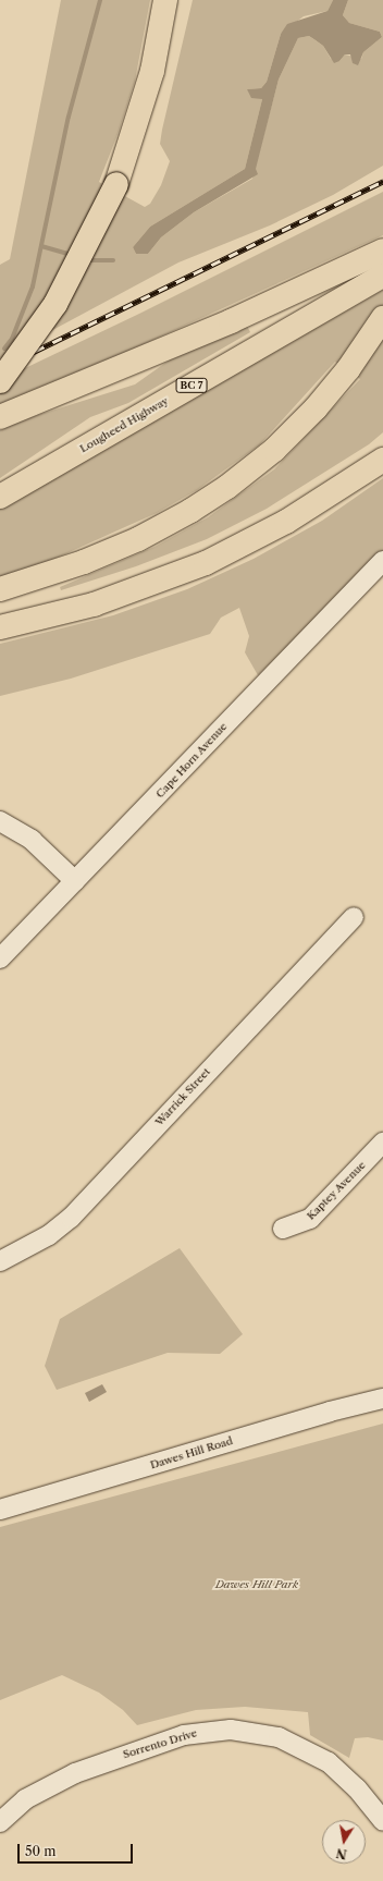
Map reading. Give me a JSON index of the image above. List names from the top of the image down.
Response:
{
  "streets": {
    "main road": ["BC 7", "Lougheed Highway"],
    "street": [
      "Cape Horn Avenue",
      "Warrick Street",
      "Kaptey Avenue",
      "Dawes Hill Road",
      "Sorrento Drive"
    ]
  },
  "parks": ["Dawes Hill Park"],
  "scale_bar": "50 m",
  "north": "bottom"
}
